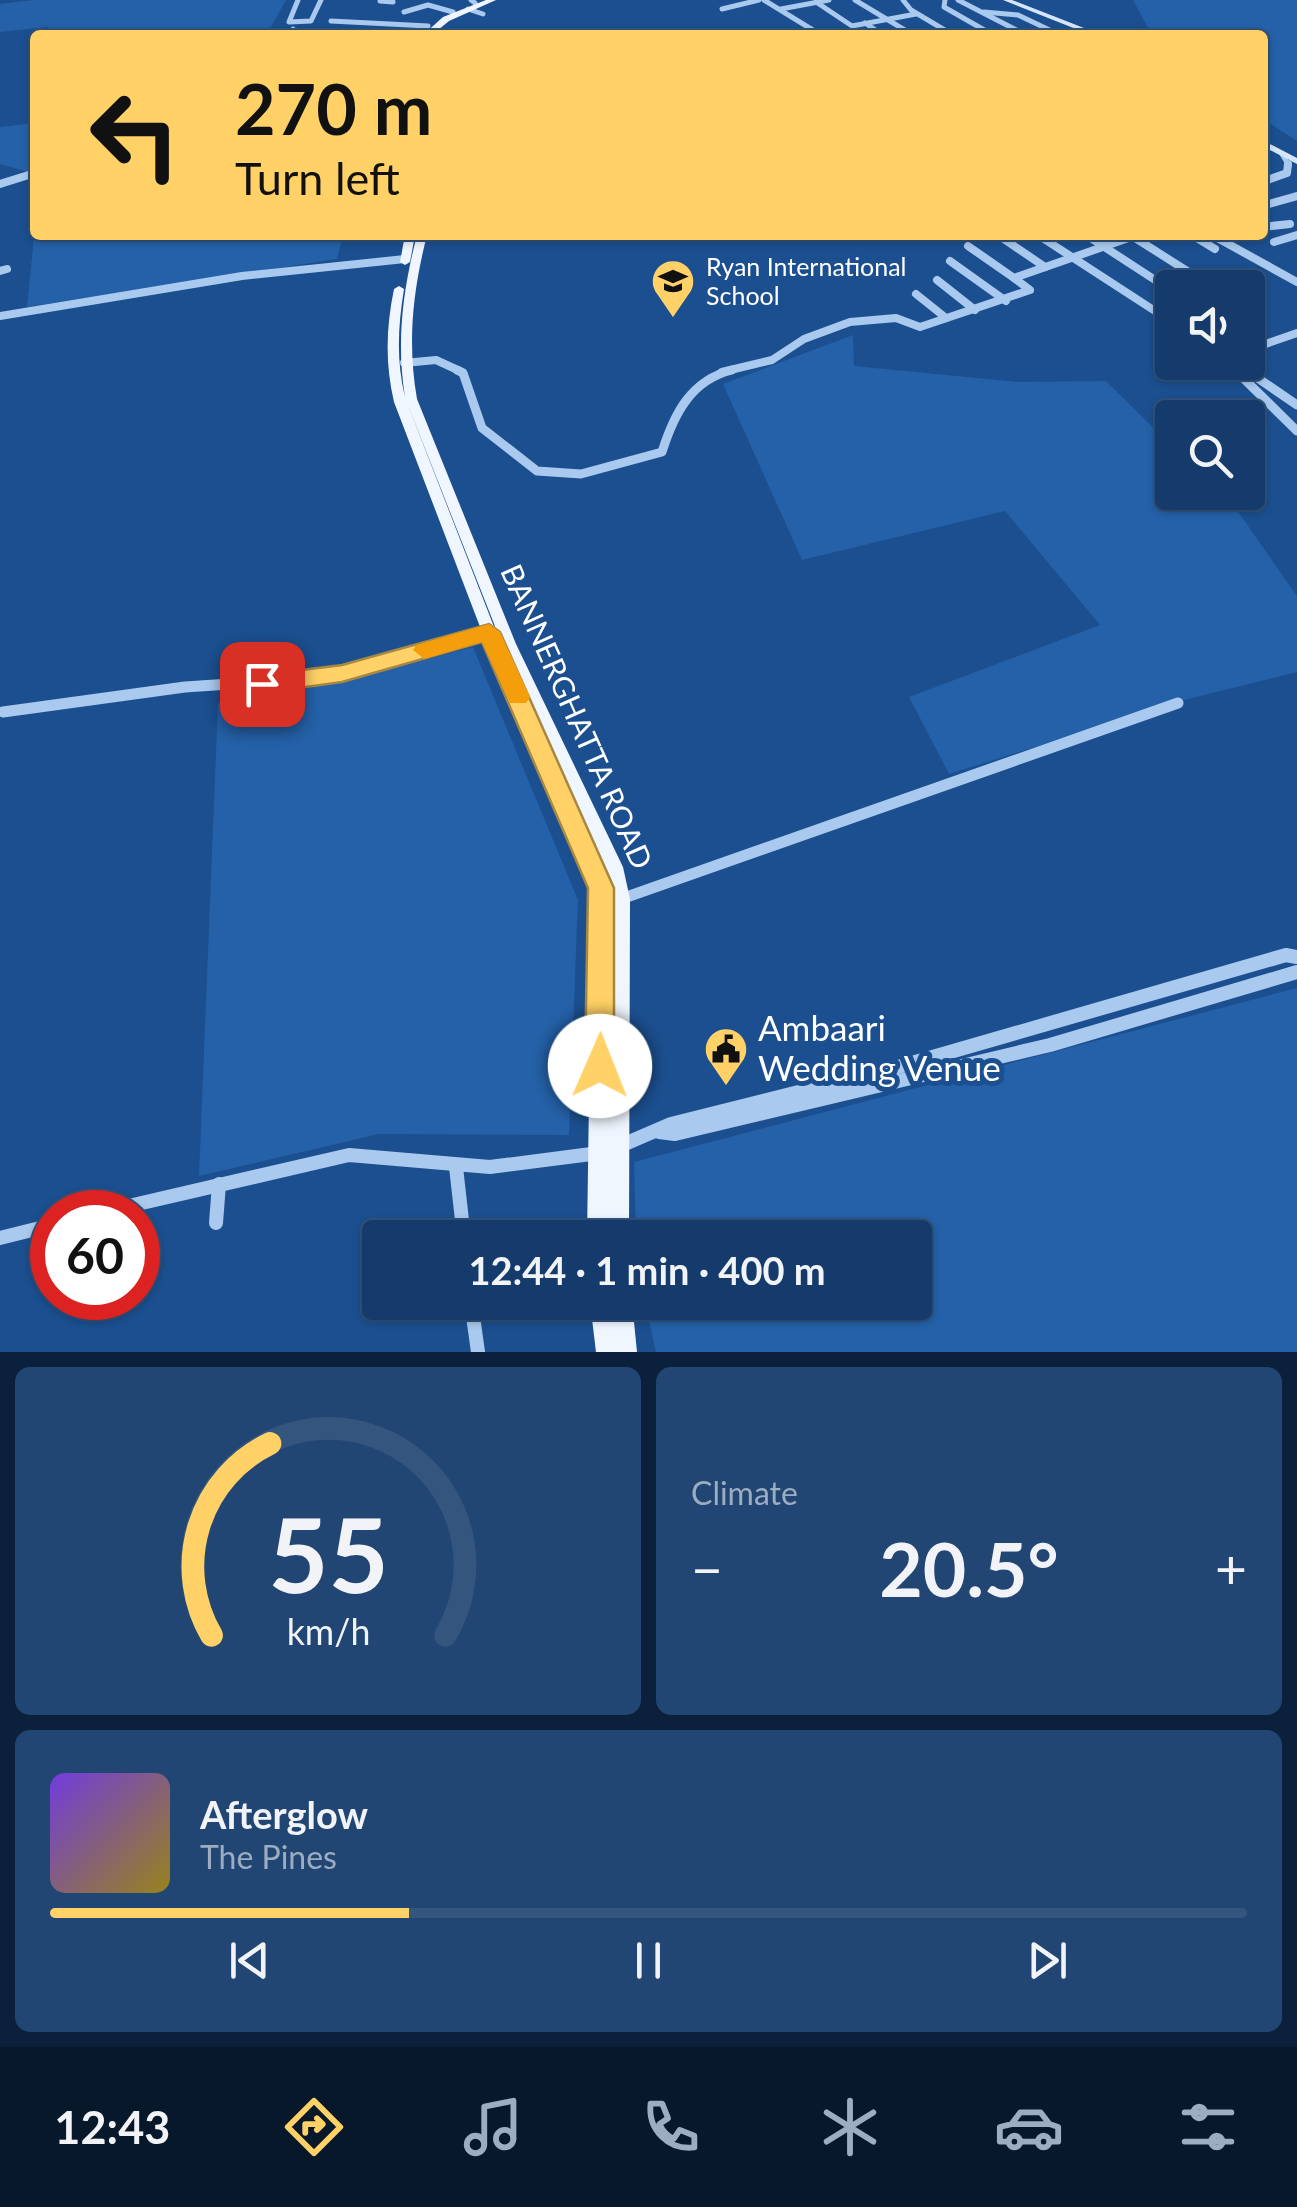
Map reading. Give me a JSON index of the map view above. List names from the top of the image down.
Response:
{
  "streets": {
    "main road": ["BANNERGHATTA ROAD"]
  },
  "places": {
    "school or university": ["Ryan International School"],
    "public building": ["Ambaari Wedding Venue"]
  },
  "page": {
    "turn": ["270 m", "Turn left"],
    "limit": "60",
    "trip": "12:44 · 1 min · 400 m",
    "tile": "Climate",
    "heat": ["−", "20.5°", "+"],
    "song": ["Afterglow", "The Pines"],
    "tabs": "12:43",
    "gauge": ["55", "km/h"]
  }
}
